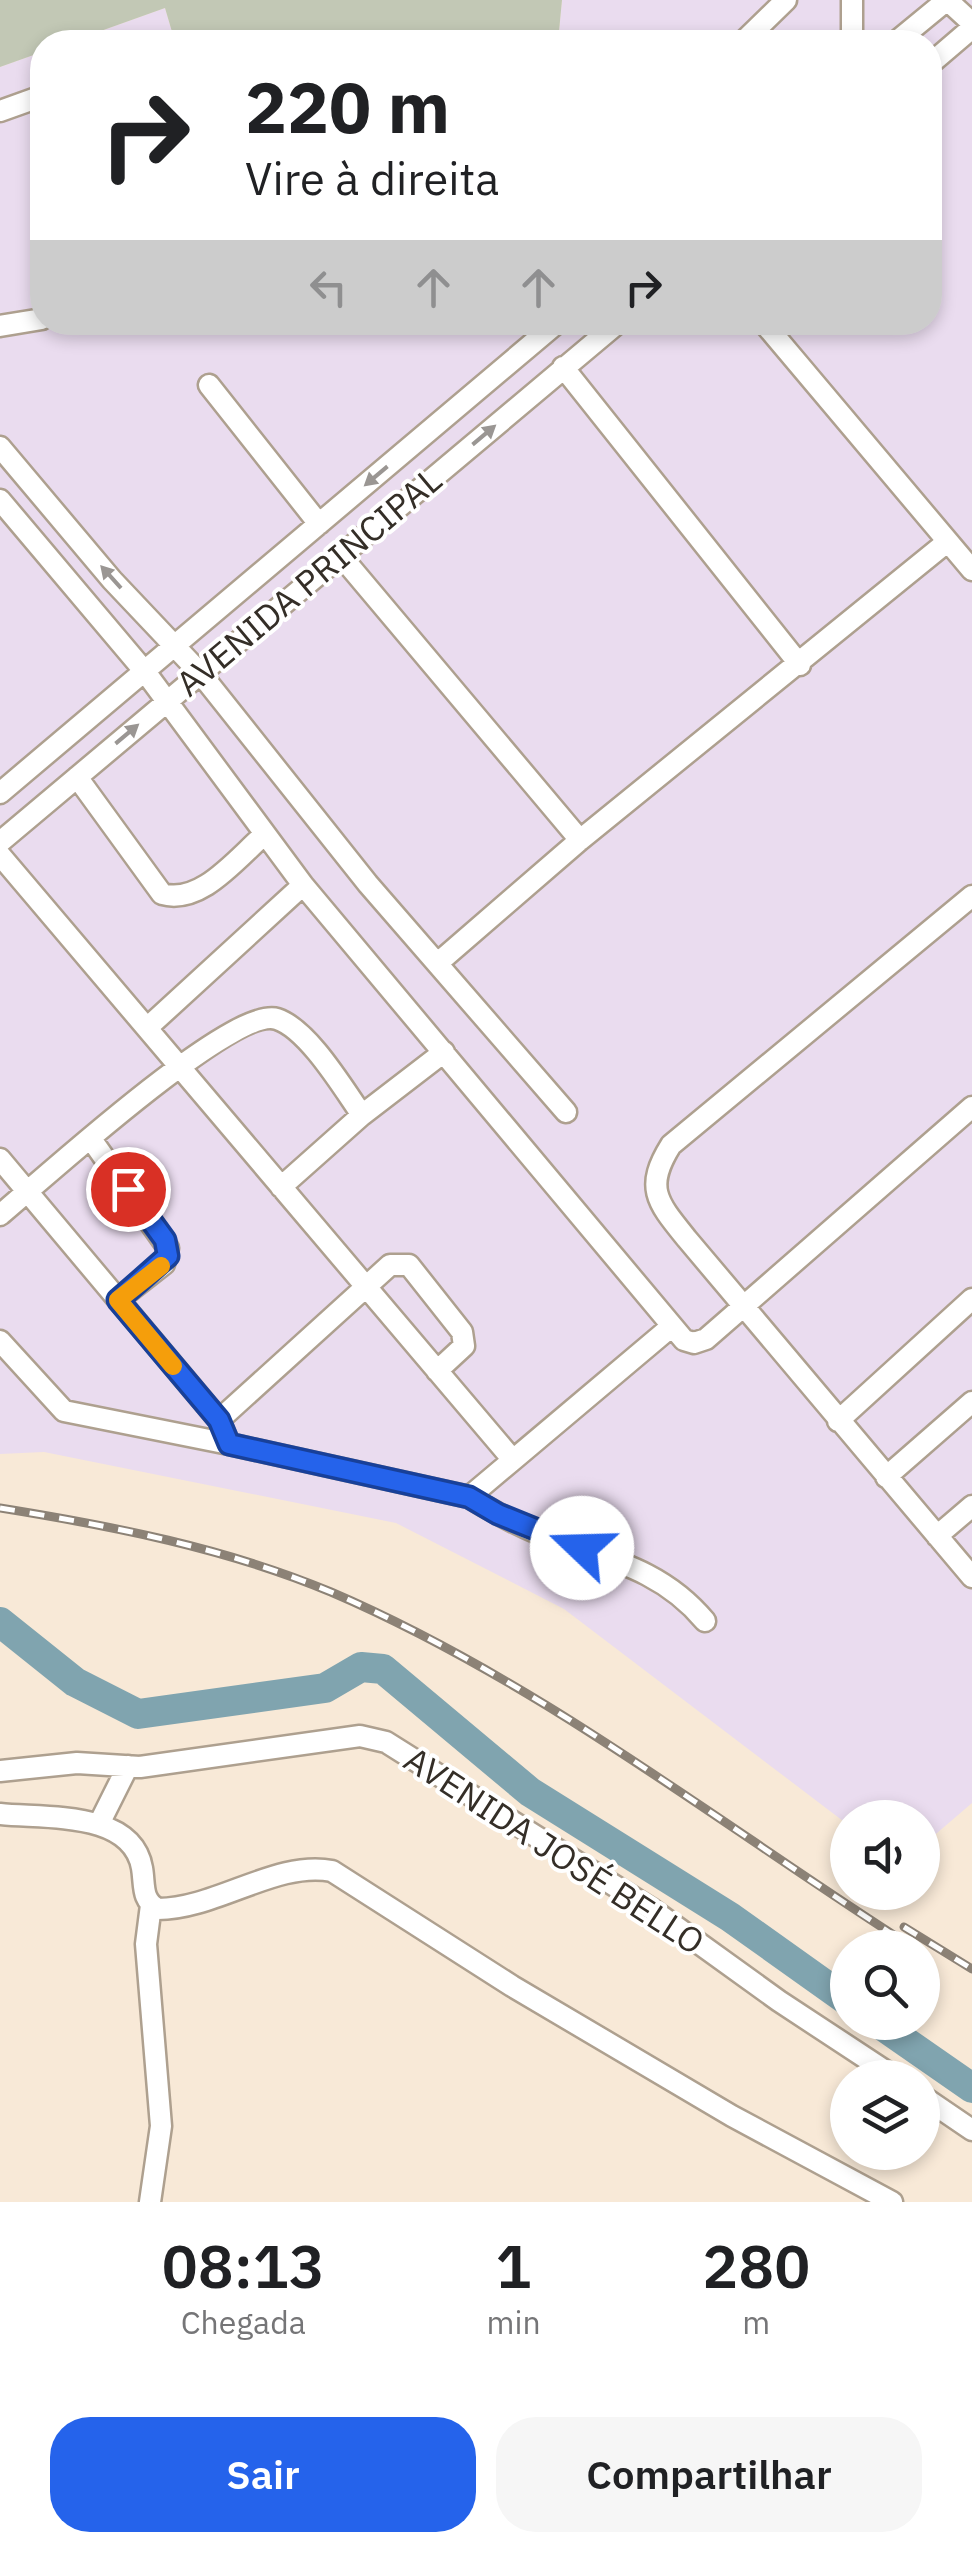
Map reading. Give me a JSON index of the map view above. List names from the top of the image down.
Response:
{
  "streets": {
    "street": ["AVENIDA PRINCIPAL", "AVENIDA JOSÉ BELLO"]
  },
  "page": {
    "turn": ["220 m", "Vire à direita"],
    "eta": [
      "08:13",
      "Chegada",
      "1",
      "min",
      "280",
      "m"
    ],
    "buttons": ["Sair", "Compartilhar"]
  }
}
